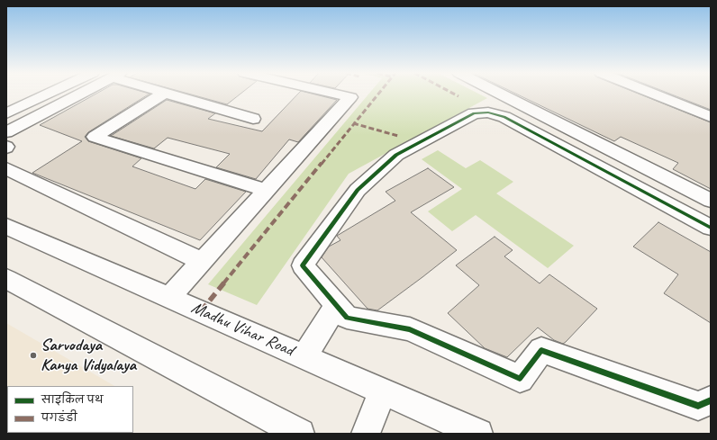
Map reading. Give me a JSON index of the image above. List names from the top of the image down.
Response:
{
  "streets": {
    "street": ["Madhu Vihar Road"]
  },
  "places": ["Sarvodaya Kanya Vidyalaya"],
  "legend": ["साइकिल पथ", "पगडंडी"]
}
